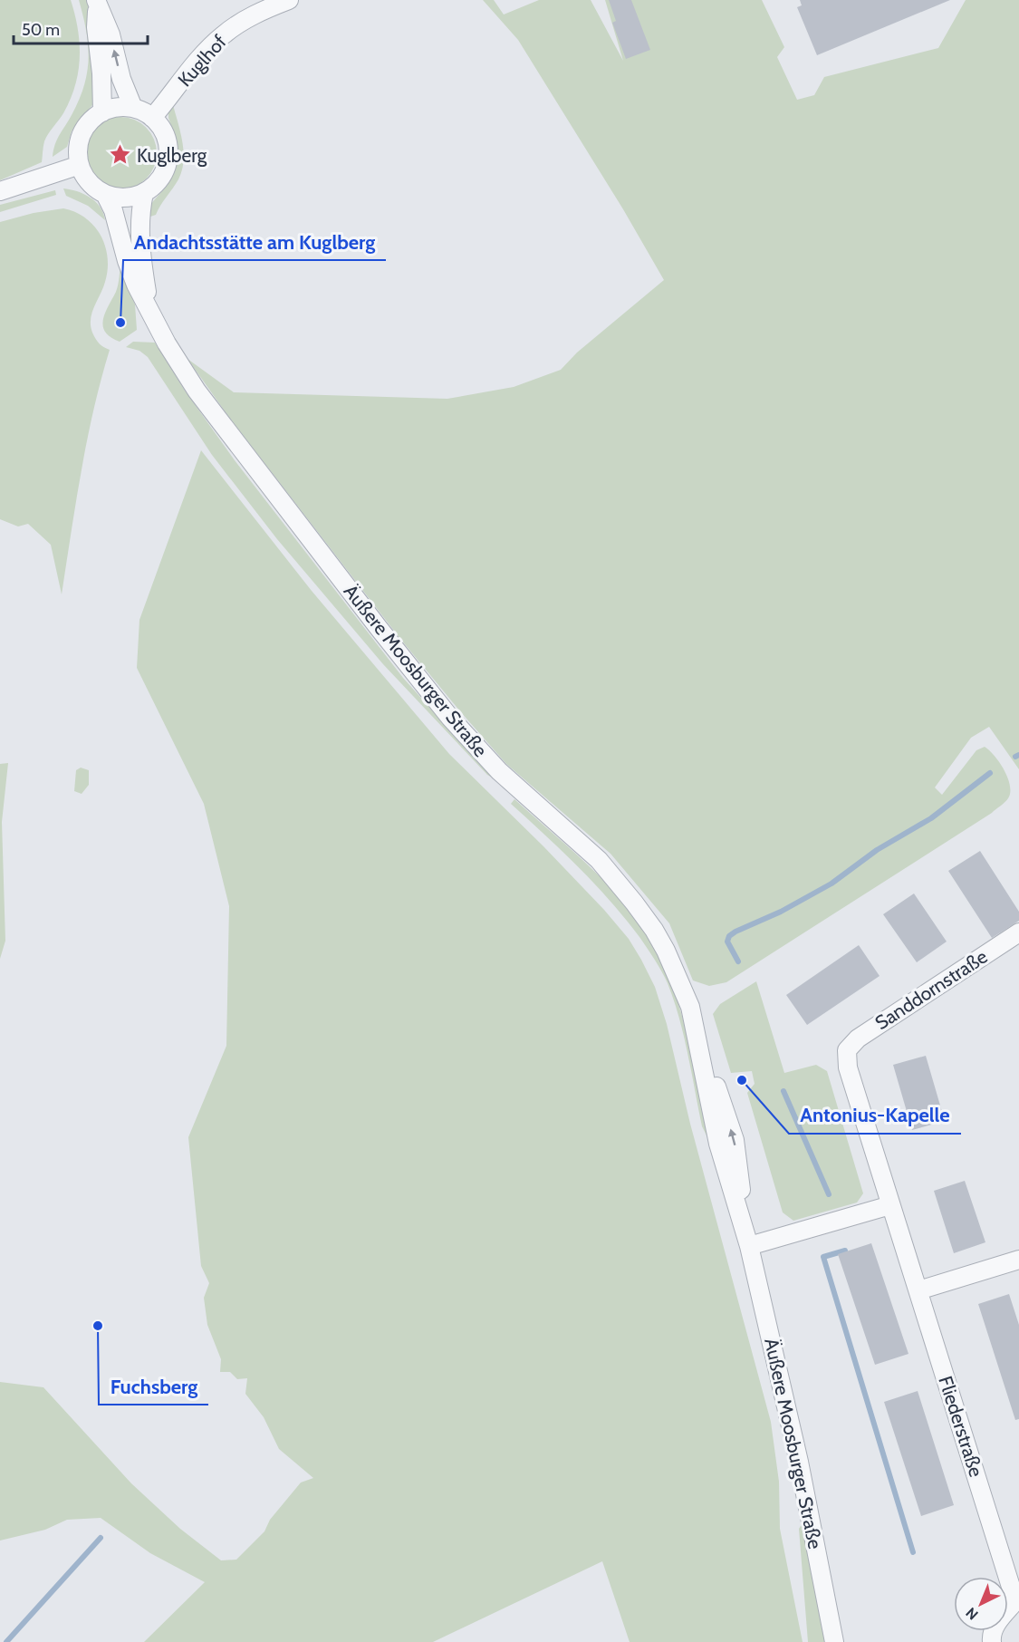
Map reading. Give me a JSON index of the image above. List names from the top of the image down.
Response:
{
  "streets": {
    "street": [
      "Kuglhof",
      "Äußere Moosburger Straße",
      "Sanddornstraße",
      "Fliederstraße"
    ]
  },
  "crossings": [
    ["Kuglhof", "Äußere Moosburger Straße"],
    ["Sanddornstraße", "Fliederstraße"]
  ],
  "places": {
    "place": ["Kuglberg"],
    "other": ["Andachtsstätte am Kuglberg", "Antonius-Kapelle", "Fuchsberg"]
  },
  "scale_bar": "50 m",
  "north": "bottom left"
}
